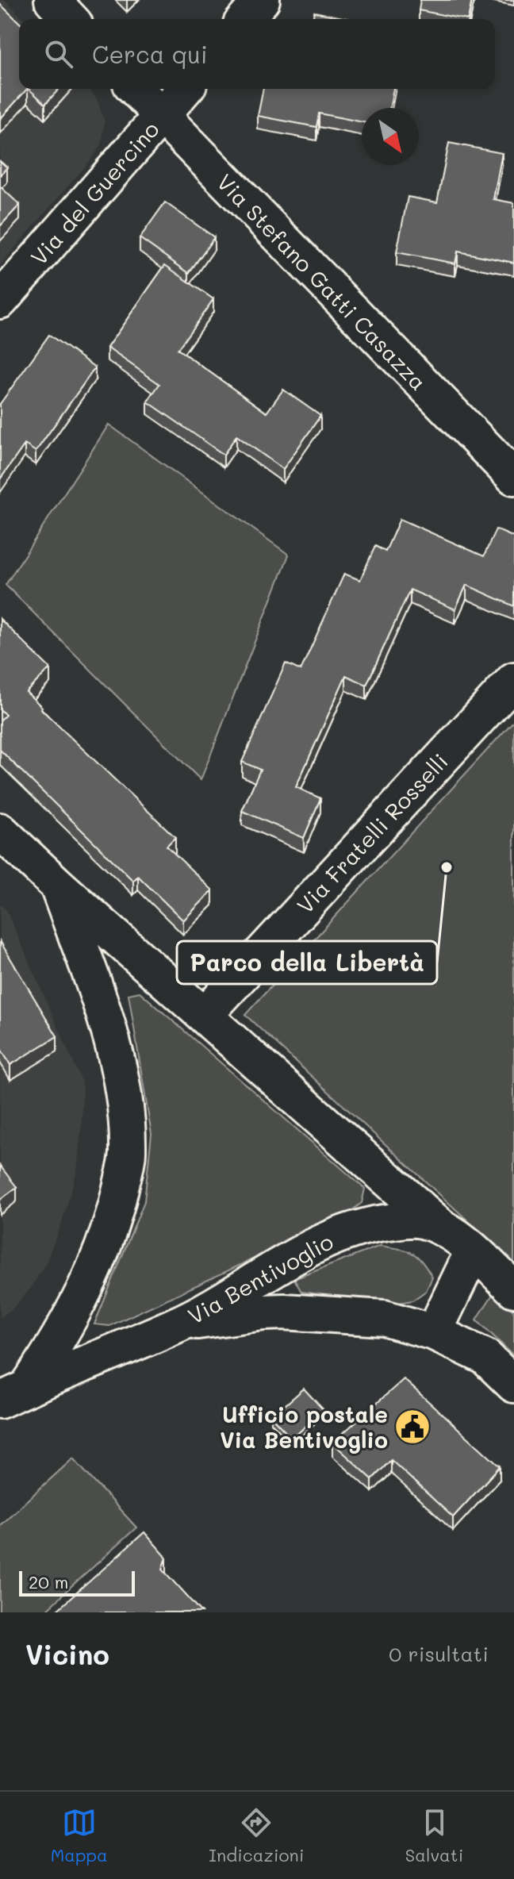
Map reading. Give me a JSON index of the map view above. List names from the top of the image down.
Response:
{
  "streets": {
    "street": [
      "Via del Guercino",
      "Via Stefano Gatti Casazza",
      "Via Fratelli Rosselli",
      "Via Bentivoglio"
    ]
  },
  "crossings": [
    ["Via del Guercino", "Via Stefano Gatti Casazza"],
    ["Via Fratelli Rosselli", "Via Bentivoglio"]
  ],
  "places": {
    "other": ["Parco della Libertà"],
    "public building": ["Ufficio postale Via Bentivoglio"]
  },
  "scale_bar": "20 m",
  "north": "bottom right",
  "page": {
    "search": "Cerca qui",
    "scale": "20 m",
    "heading": ["Vicino", "0 risultati"],
    "nav": ["Mappa", "Indicazioni", "Salvati"]
  }
}
